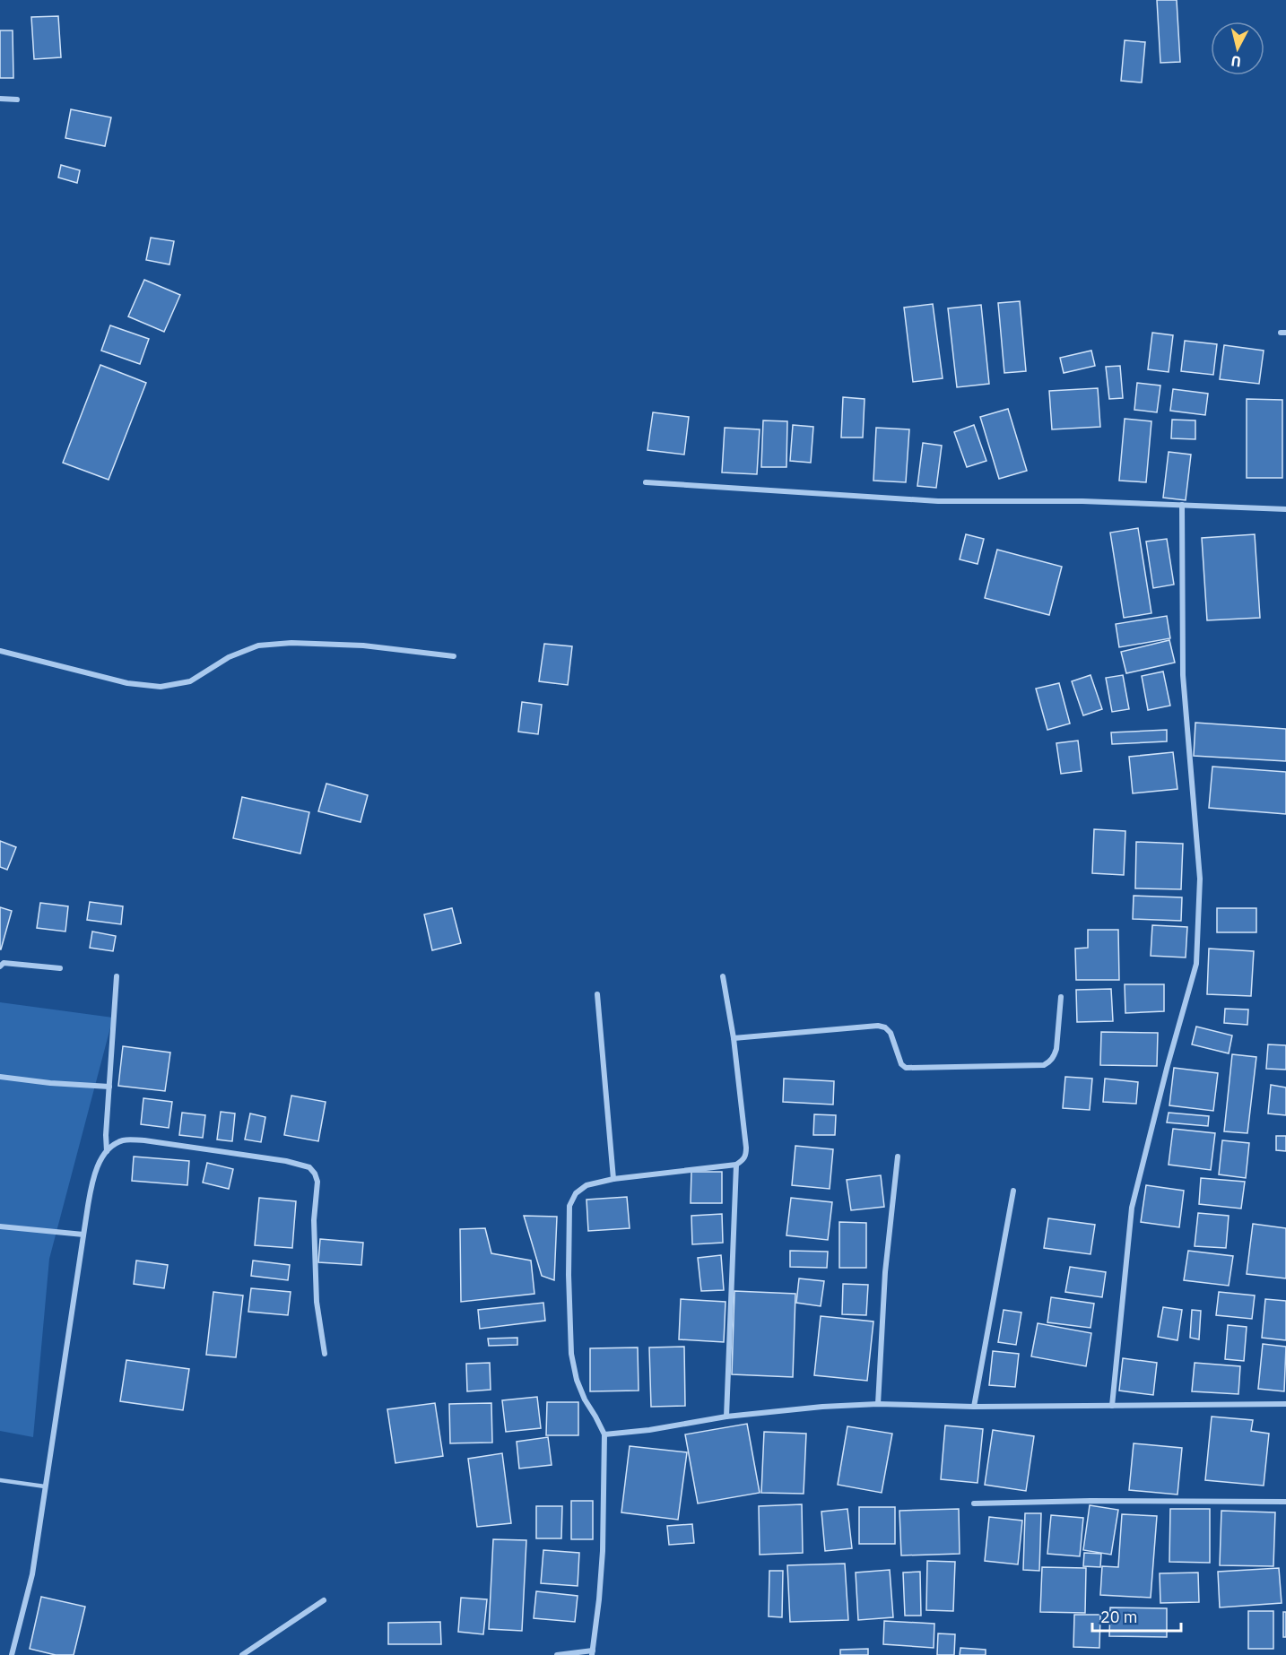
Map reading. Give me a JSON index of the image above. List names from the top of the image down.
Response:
{
  "scale_bar": "20 m",
  "north": "bottom"
}
